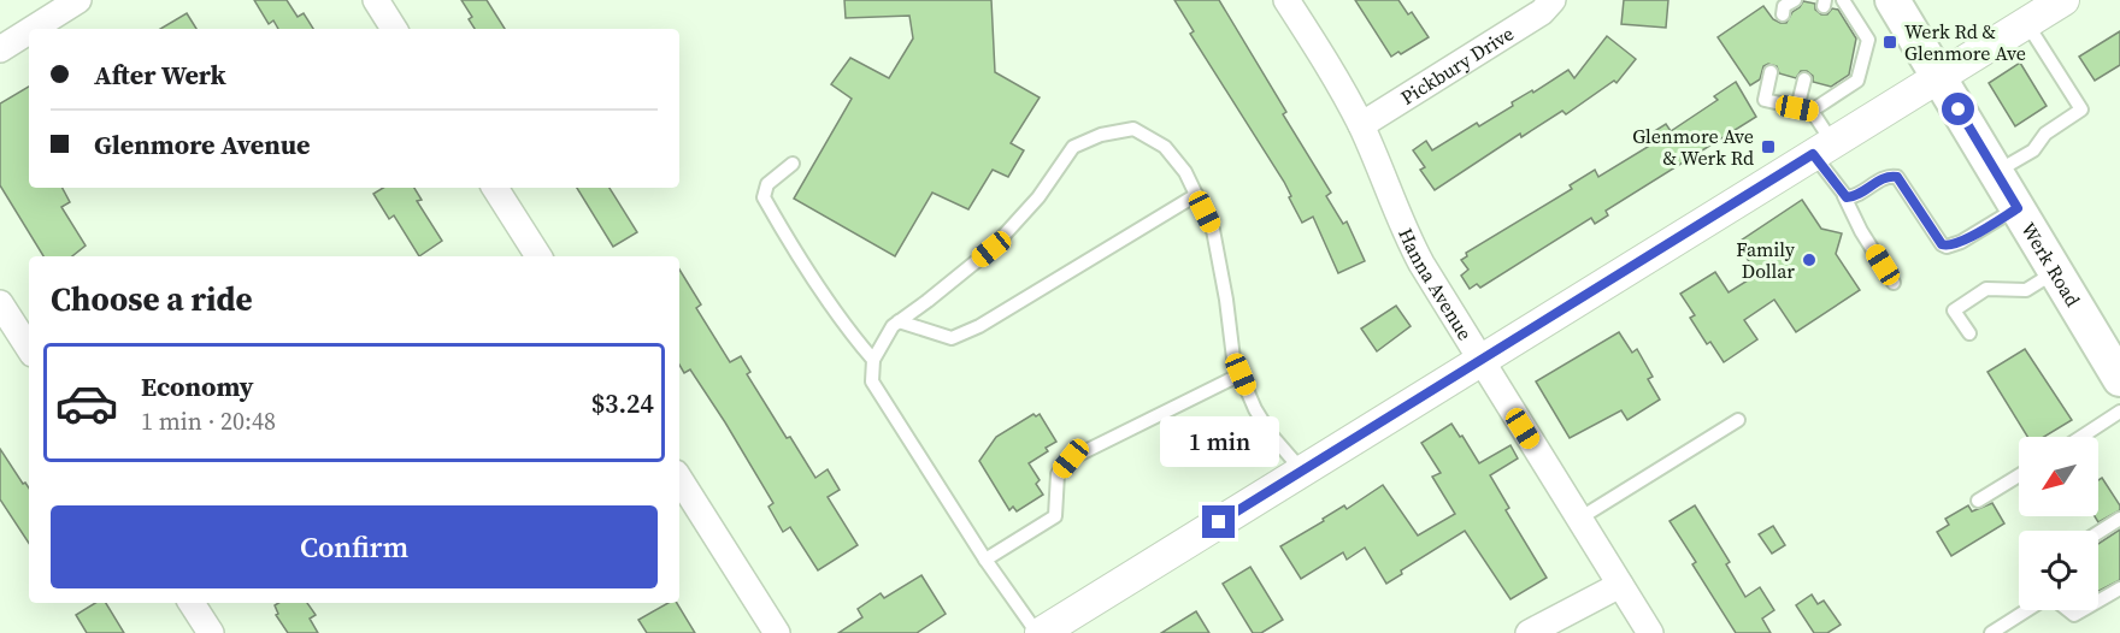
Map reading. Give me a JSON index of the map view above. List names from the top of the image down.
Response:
{
  "streets": {
    "main road": ["Werk Road"],
    "street": ["Pickbury Drive", "Hanna Avenue"]
  },
  "crossings": [
    ["Pickbury Drive", "Hanna Avenue"]
  ],
  "places": {
    "transit": ["Werk Rd & Glenmore Ave", "Glenmore Ave & Werk Rd"],
    "other": ["Family Dollar"]
  },
  "north": "bottom left",
  "page": {
    "banner": ["After Werk", "Glenmore Avenue"],
    "heading": "Choose a ride",
    "list": [
      {
        "name": "Economy",
        "note": "1 min · 20:48",
        "value": "$3.24"
      }
    ],
    "bubble": "1 min",
    "buttons": "Confirm"
  }
}
